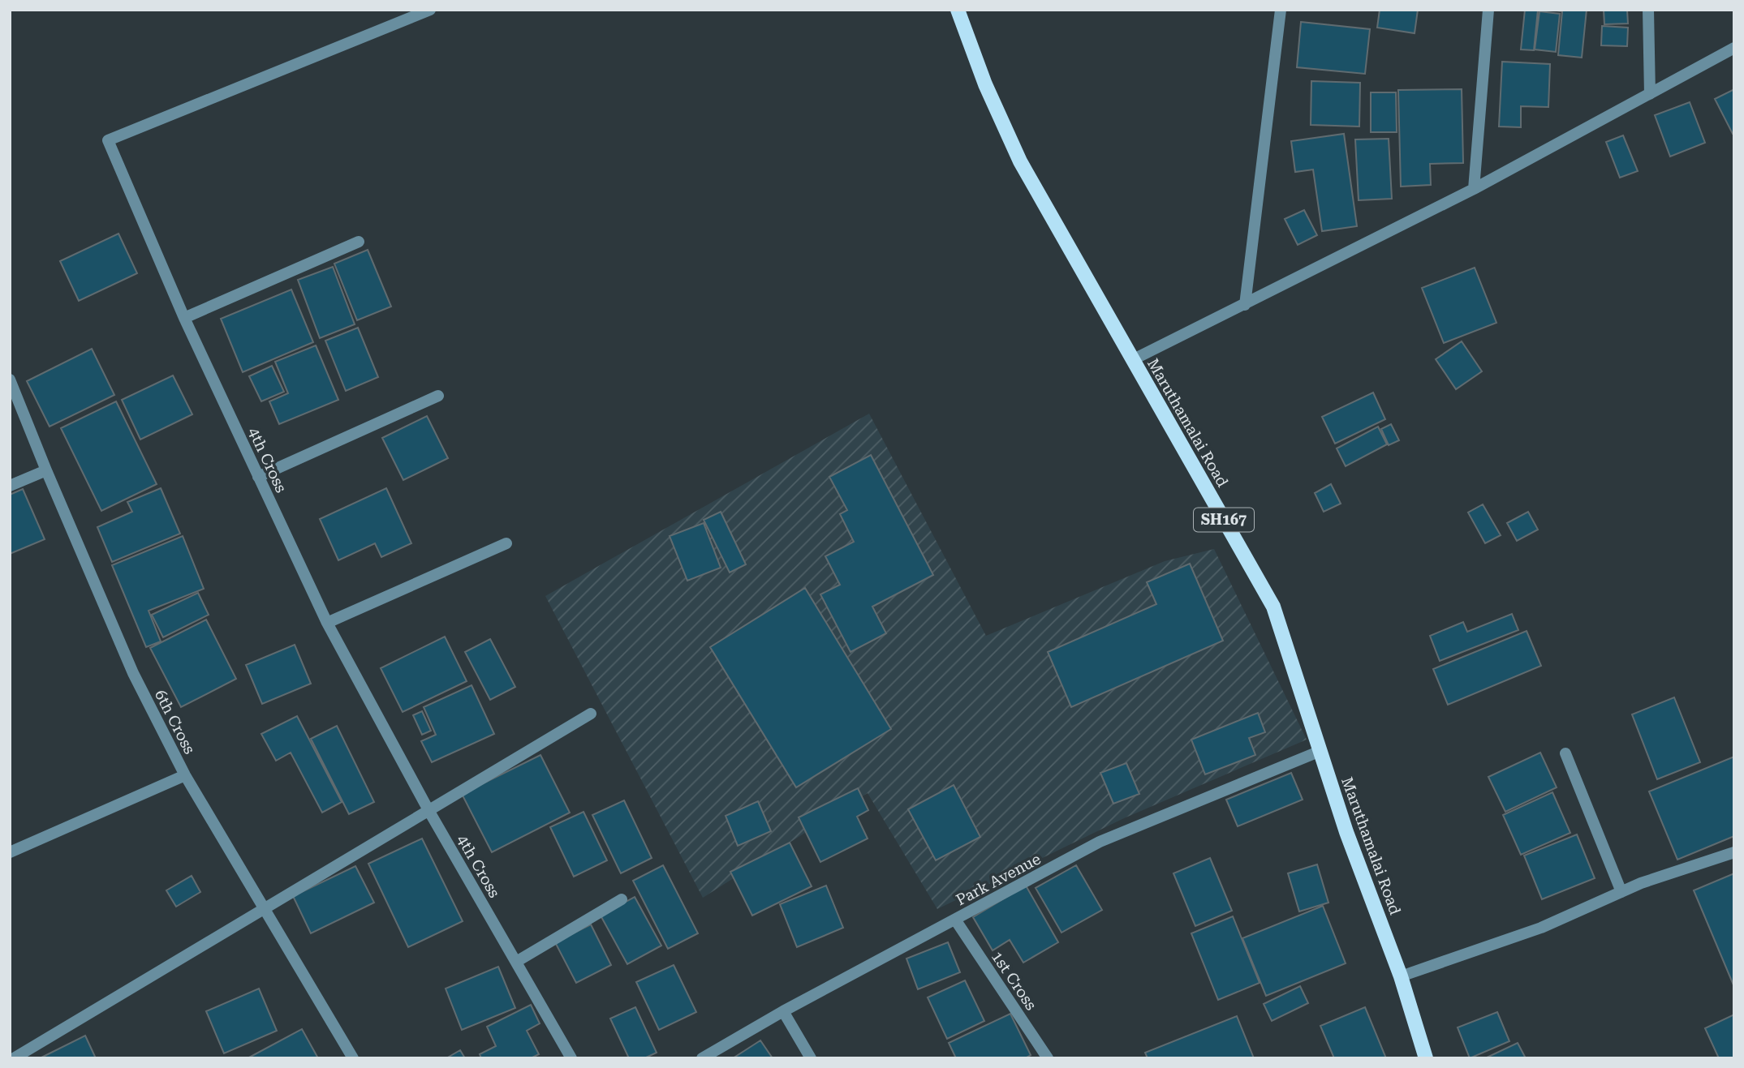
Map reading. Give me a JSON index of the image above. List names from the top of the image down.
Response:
{
  "streets": {
    "main road": ["Maruthamalai Road", "SH167"],
    "street": [
      "4th Cross",
      "6th Cross",
      "Park Avenue",
      "1st Cross"
    ]
  },
  "crossings": [
    ["Maruthamalai Road", "Park Avenue"],
    ["Park Avenue", "1st Cross"]
  ]
}
